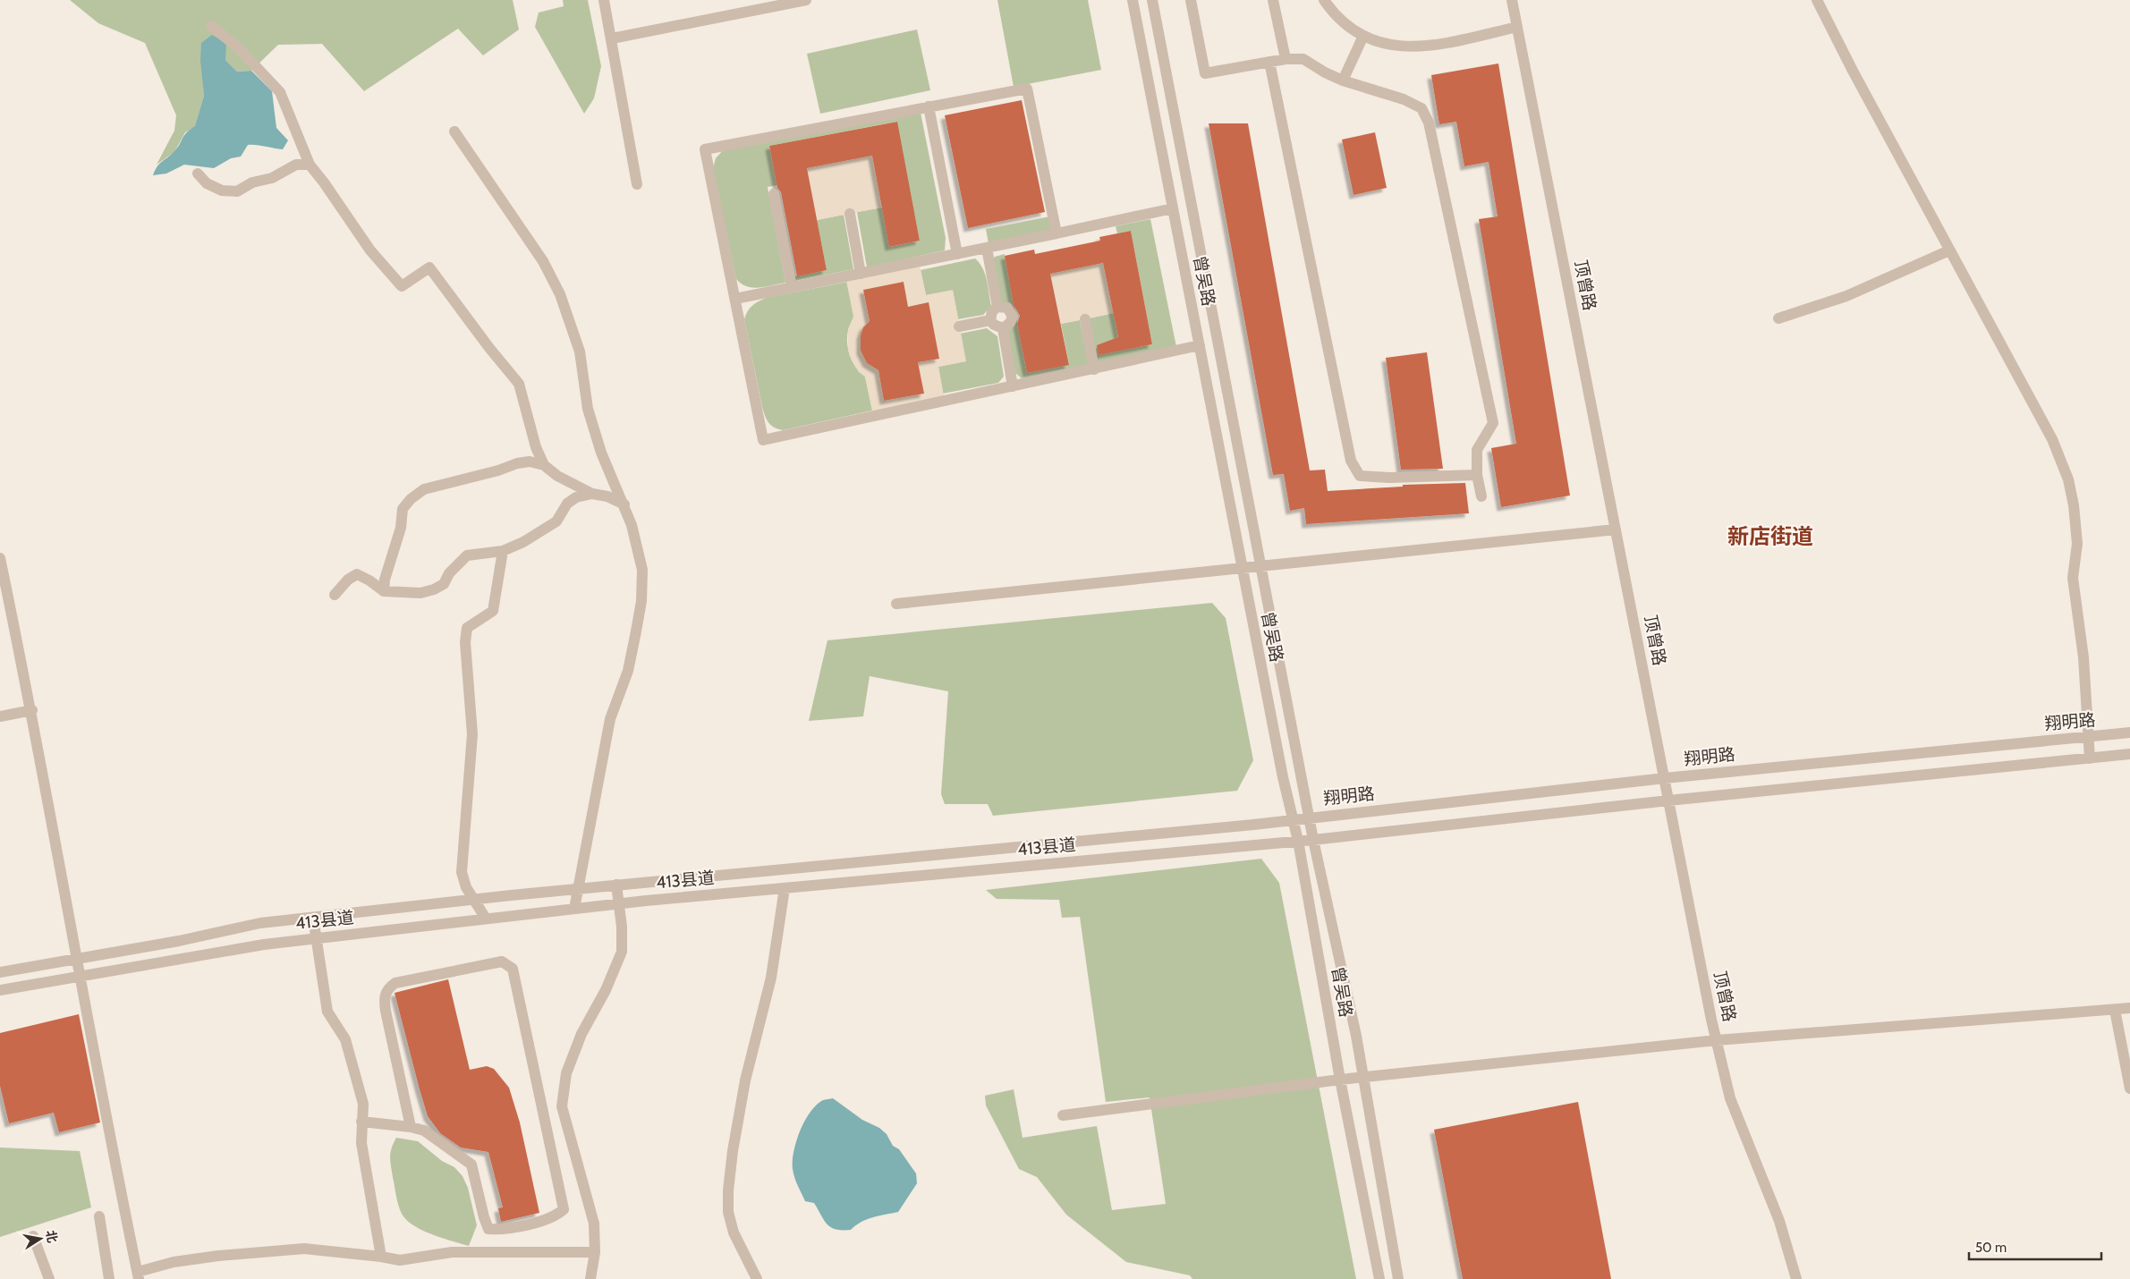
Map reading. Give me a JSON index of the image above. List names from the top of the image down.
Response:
{
  "streets": {
    "street": [
      "曾吴路",
      "顶曾路",
      "翔明路",
      "413县道"
    ]
  },
  "crossings": [
    ["曾吴路", "翔明路"],
    ["曾吴路", "413县道"],
    ["顶曾路", "翔明路"],
    ["翔明路", "413县道"]
  ],
  "districts": ["新店街道"],
  "scale_bar": "50 m",
  "north": "right"
}
